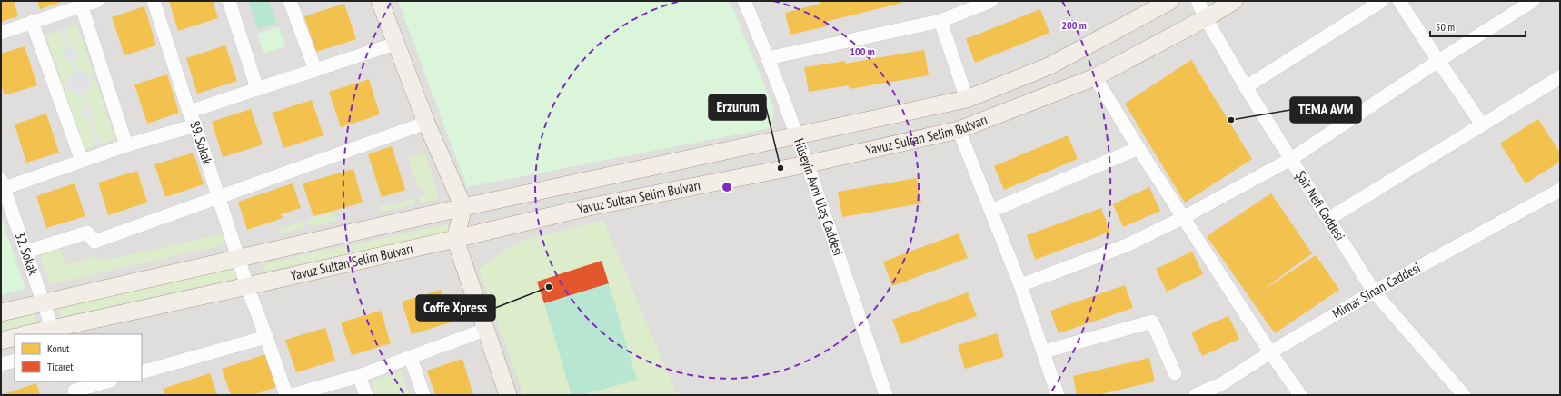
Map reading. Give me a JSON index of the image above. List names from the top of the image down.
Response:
{
  "streets": {
    "main road": ["Yavuz Sultan Selim Bulvarı"],
    "street": [
      "89. Sokak",
      "Hüseyin Avni Ulaş Caddesi",
      "Şair Nefi Caddesi",
      "32. Sokak",
      "Mimar Sinan Caddesi"
    ]
  },
  "crossings": [
    ["Yavuz Sultan Selim Bulvarı", "89. Sokak"],
    ["Yavuz Sultan Selim Bulvarı", "Hüseyin Avni Ulaş Caddesi"],
    ["Yavuz Sultan Selim Bulvarı", "Şair Nefi Caddesi"],
    ["Yavuz Sultan Selim Bulvarı", "32. Sokak"],
    ["Şair Nefi Caddesi", "Mimar Sinan Caddesi"]
  ],
  "places": ["TEMA AVM", "Erzurum", "Coffe Xpress"],
  "legend": ["Konut", "Ticaret"],
  "scale_bar": "50 m",
  "rings": ["200 m", "100 m"]
}
